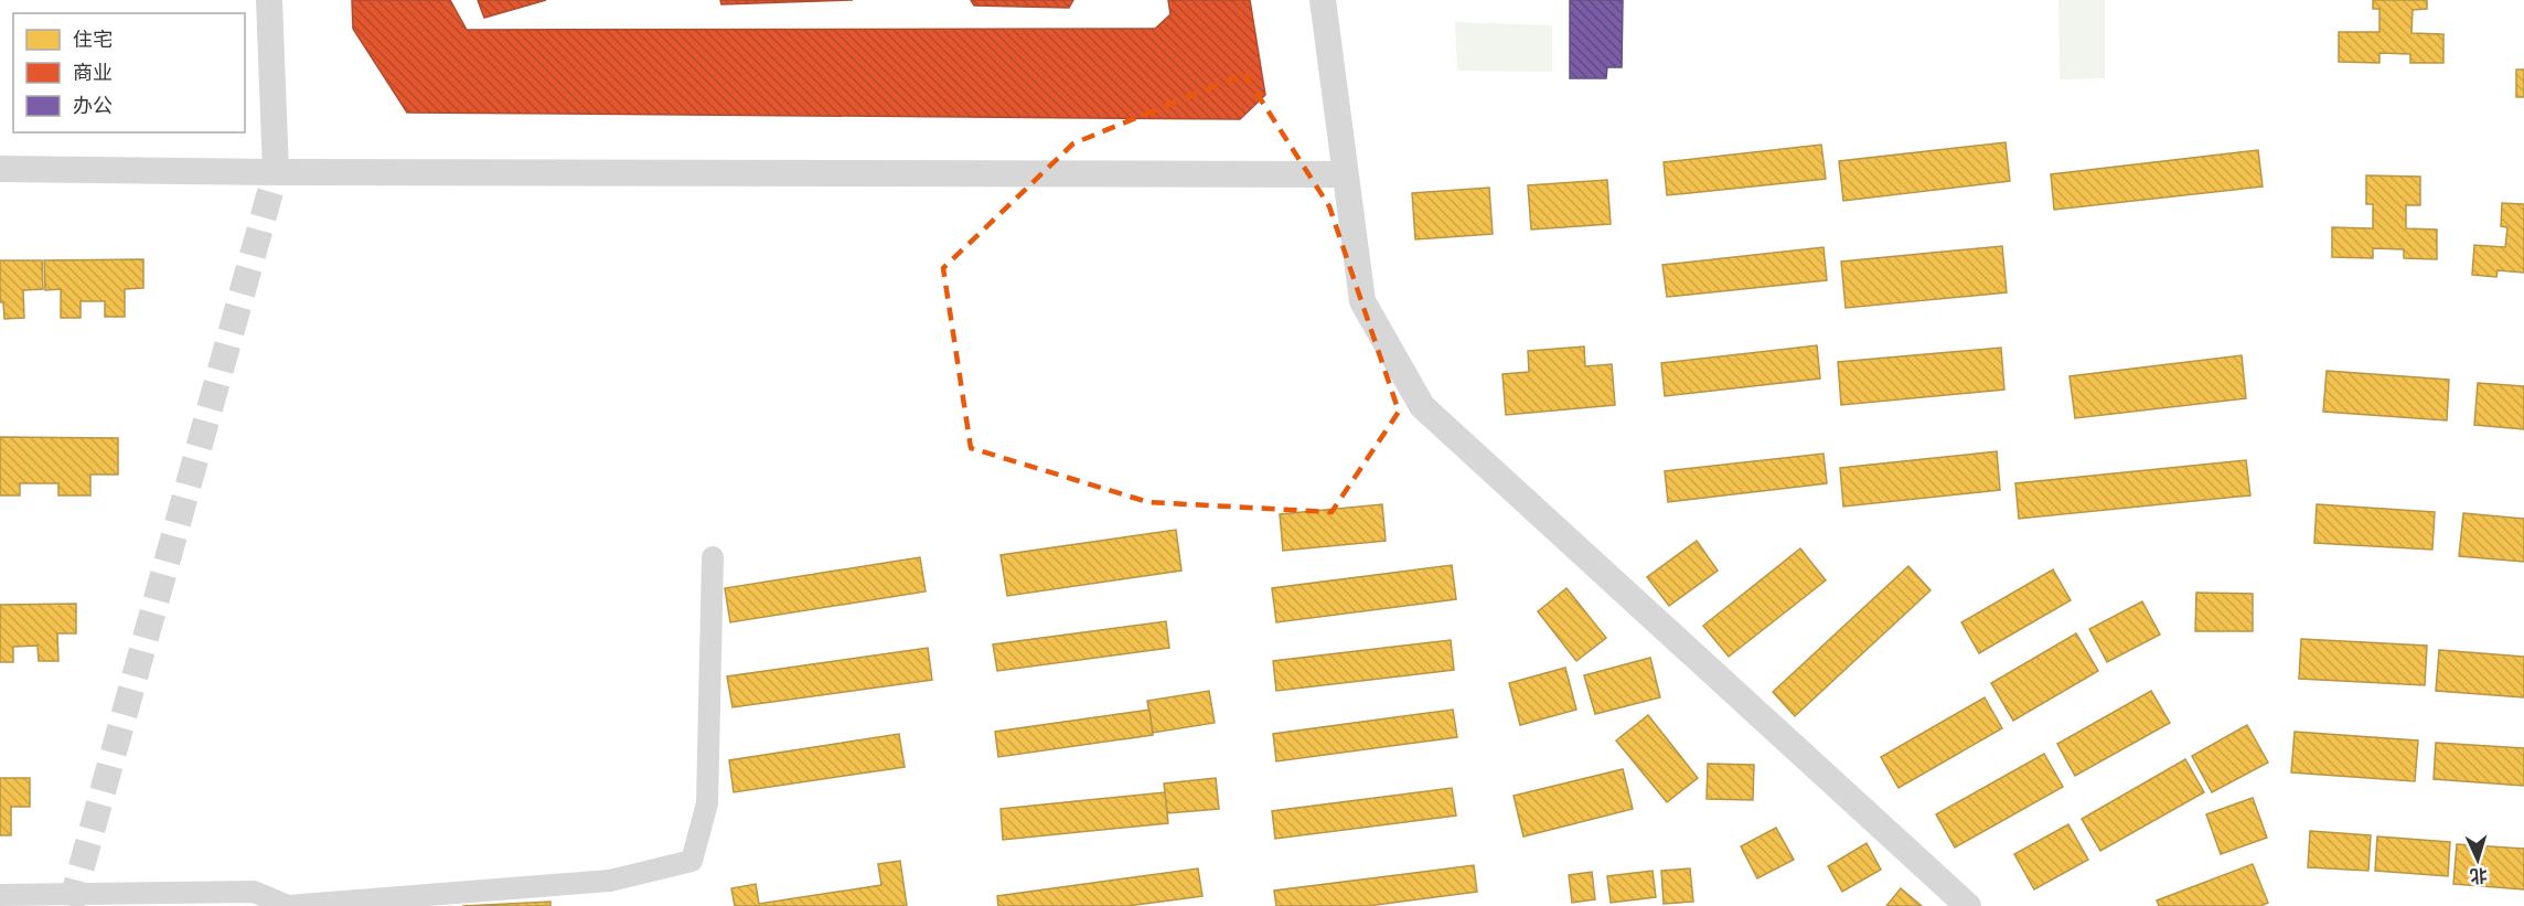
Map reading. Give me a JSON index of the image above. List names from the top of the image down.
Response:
{
  "legend": ["住宅", "商业", "办公"],
  "north": "bottom"
}
